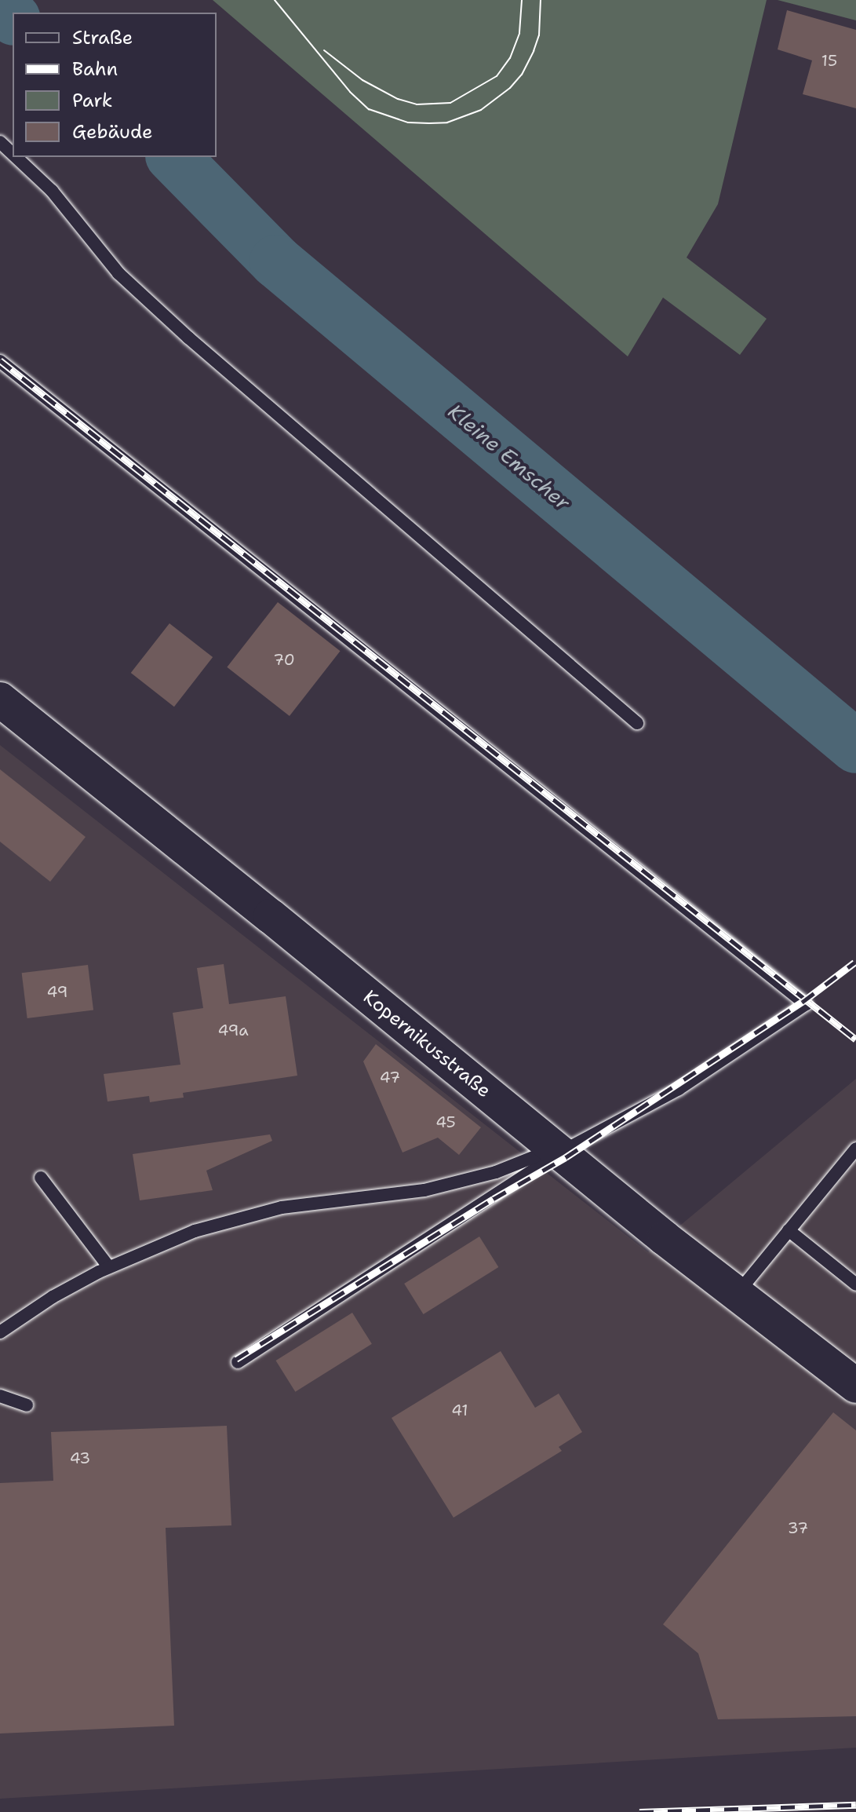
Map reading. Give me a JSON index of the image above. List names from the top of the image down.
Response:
{
  "streets": {
    "street": ["Kopernikusstraße"]
  },
  "water": ["Kleine Emscher"],
  "house_numbers": [
    "15",
    "70",
    "49",
    "49a",
    "47",
    "45",
    "41",
    "43",
    "37"
  ],
  "legend": [
    "Straße",
    "Bahn",
    "Park",
    "Gebäude"
  ]
}
